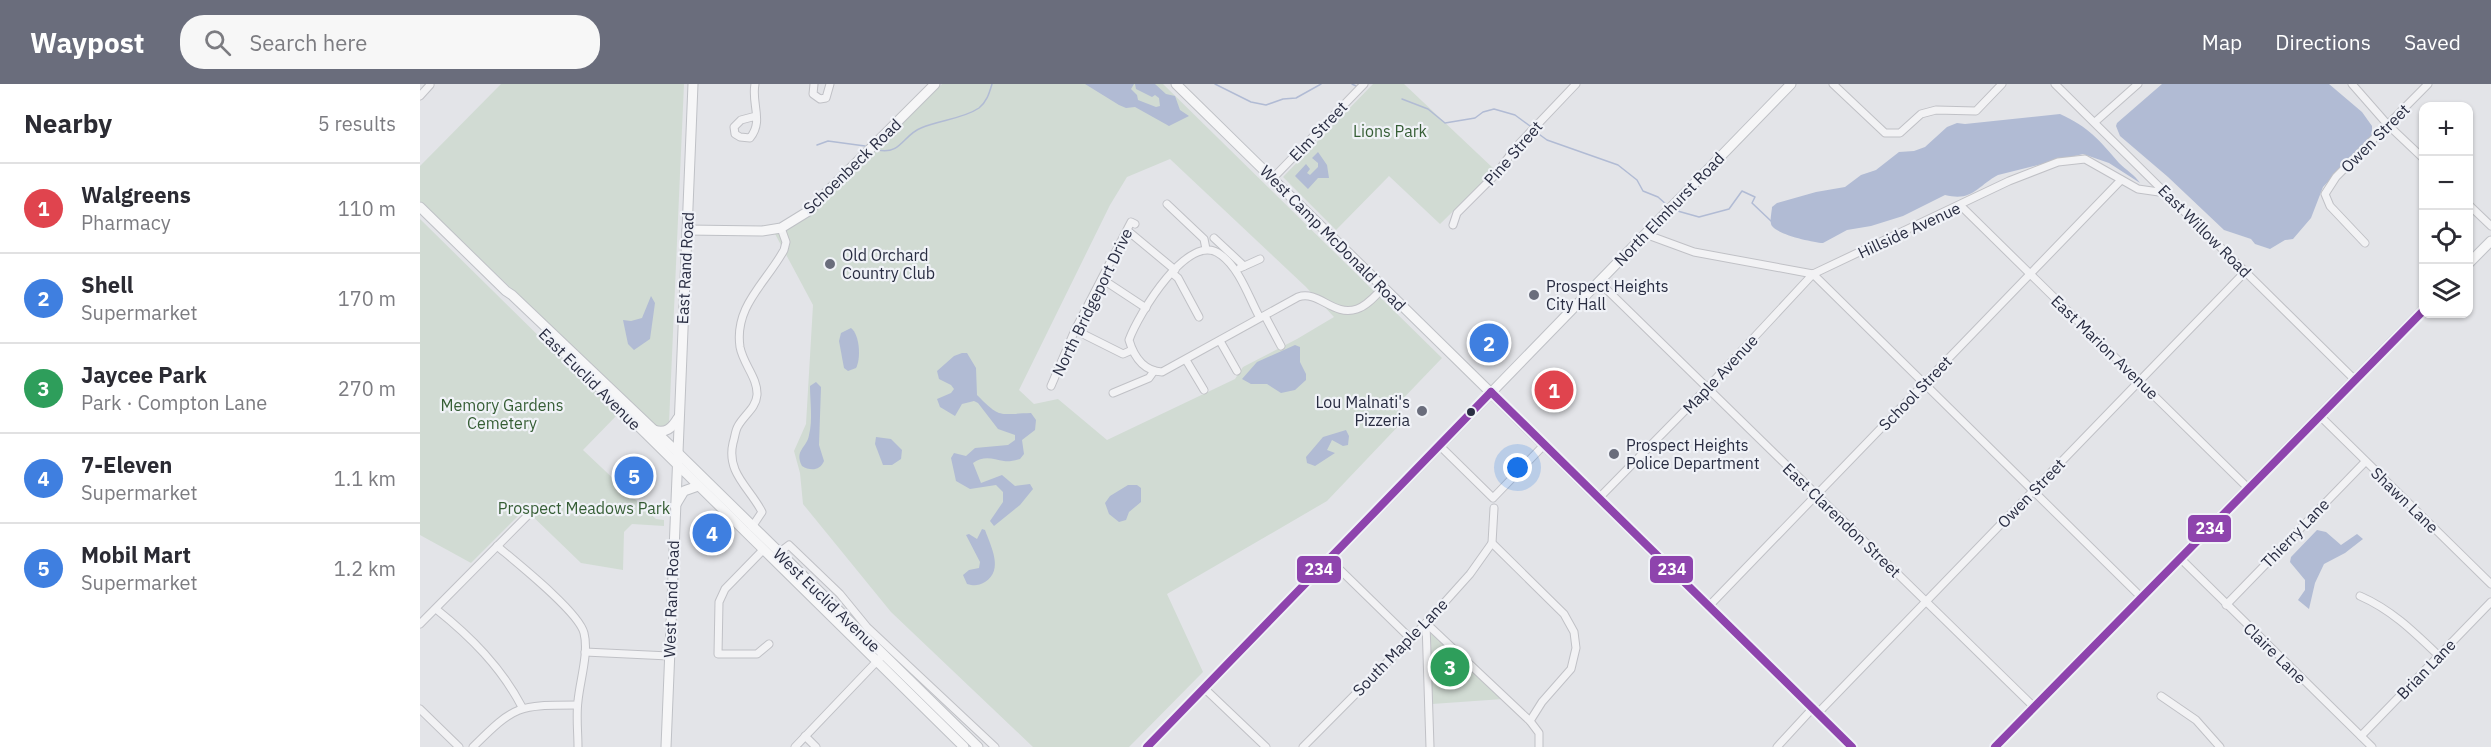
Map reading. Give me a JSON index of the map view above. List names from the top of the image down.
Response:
{
  "streets": {
    "main road": [
      "Schoenbeck Road",
      "North Elmhurst Road",
      "West Camp McDonald Road",
      "East Rand Road",
      "East Euclid Avenue",
      "West Rand Road",
      "West Euclid Avenue"
    ],
    "street": [
      "Elm Street",
      "Owen Street",
      "Pine Street",
      "Hillside Avenue",
      "East Willow Road",
      "North Bridgeport Drive",
      "East Marion Avenue",
      "Maple Avenue",
      "School Street",
      "Shawn Lane",
      "East Clarendon Street",
      "Thierry Lane",
      "South Maple Lane",
      "Claire Lane",
      "Brian Lane"
    ]
  },
  "crossings": [
    ["Elm Street", "West Camp McDonald Road"],
    ["Owen Street", "East Willow Road"],
    ["Owen Street", "West Camp McDonald Road"],
    ["Owen Street", "East Marion Avenue"],
    ["Owen Street", "East Clarendon Street"],
    ["Schoenbeck Road", "East Rand Road"],
    ["North Elmhurst Road", "West Camp McDonald Road"],
    ["North Elmhurst Road", "East Clarendon Street"],
    ["Hillside Avenue", "East Willow Road"],
    ["Hillside Avenue", "East Marion Avenue"],
    ["Hillside Avenue", "Maple Avenue"],
    ["Hillside Avenue", "School Street"],
    ["West Camp McDonald Road", "Maple Avenue"],
    ["West Camp McDonald Road", "School Street"],
    ["East Rand Road", "East Euclid Avenue"],
    ["East Rand Road", "West Rand Road"],
    ["East Rand Road", "West Euclid Avenue"],
    ["East Marion Avenue", "School Street"],
    ["Maple Avenue", "East Clarendon Street"],
    ["East Euclid Avenue", "West Rand Road"],
    ["East Euclid Avenue", "West Euclid Avenue"],
    ["School Street", "East Clarendon Street"],
    ["Shawn Lane", "Thierry Lane"],
    ["Thierry Lane", "Claire Lane"],
    ["West Rand Road", "West Euclid Avenue"],
    ["Claire Lane", "Brian Lane"]
  ],
  "parks": ["Lions Park", "Memory Gardens Cemetery", "Prospect Meadows Park"],
  "places": [
    "Old Orchard Country Club",
    "Prospect Heights City Hall",
    "Lou Malnati's Pizzeria",
    "Prospect Heights Police Department"
  ],
  "lines": ["transit line 234"],
  "page": {
    "header": "Waypost",
    "search": "Search here",
    "nav": ["Map", "Directions", "Saved"],
    "heading": ["Nearby", "5 results"],
    "map_buttons": ["+", "−"],
    "list": [
      {
        "mark": "1",
        "name": "Walgreens",
        "note": "Pharmacy",
        "value": "110 m"
      },
      {
        "mark": "2",
        "name": "Shell",
        "note": "Supermarket",
        "value": "170 m"
      },
      {
        "mark": "3",
        "name": "Jaycee Park",
        "note": "Park · Compton Lane",
        "value": "270 m"
      },
      {
        "mark": "4",
        "name": "7-Eleven",
        "note": "Supermarket",
        "value": "1.1 km"
      },
      {
        "mark": "5",
        "name": "Mobil Mart",
        "note": "Supermarket",
        "value": "1.2 km"
      }
    ],
    "pins": [
      "2",
      "1",
      "5",
      "4",
      "3"
    ]
  }
}
